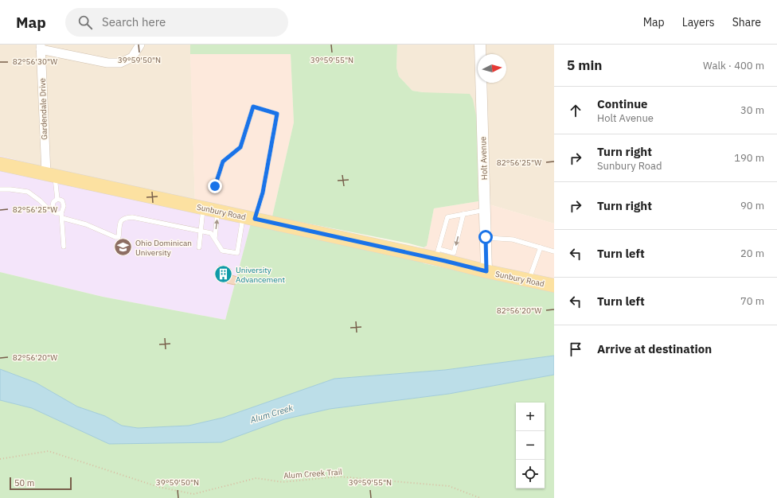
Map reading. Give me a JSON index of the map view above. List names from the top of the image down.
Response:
{
  "streets": {
    "main road": ["Sunbury Road"],
    "street": ["Gardendale Drive", "Holt Avenue"],
    "path": ["Alum Creek Trail"]
  },
  "crossings": [
    ["Gardendale Drive", "Sunbury Road"],
    ["Holt Avenue", "Sunbury Road"]
  ],
  "water": ["Alum Creek"],
  "places": {
    "school or university": ["Ohio Dominican University"],
    "building": ["University Advancement"]
  },
  "scale_bar": "50 m",
  "north": "right",
  "page": {
    "header": "Map",
    "search": "Search here",
    "nav": ["Map", "Layers", "Share"],
    "heading": ["5 min", "Walk · 400 m"],
    "list": [
      ["Continue", "Holt Avenue", "30 m"],
      ["Turn right", "Sunbury Road", "190 m"],
      ["Turn right", "90 m"],
      ["Turn left", "20 m"],
      ["Turn left", "70 m"],
      "Arrive at destination"
    ],
    "map_buttons": ["+", "−"],
    "scale": "50 m"
  },
  "coordinates": [
    "39°59'50\"N",
    "39°59'55\"N",
    "82°56'30\"W",
    "82°56'25\"W",
    "82°56'20\"W"
  ]
}
